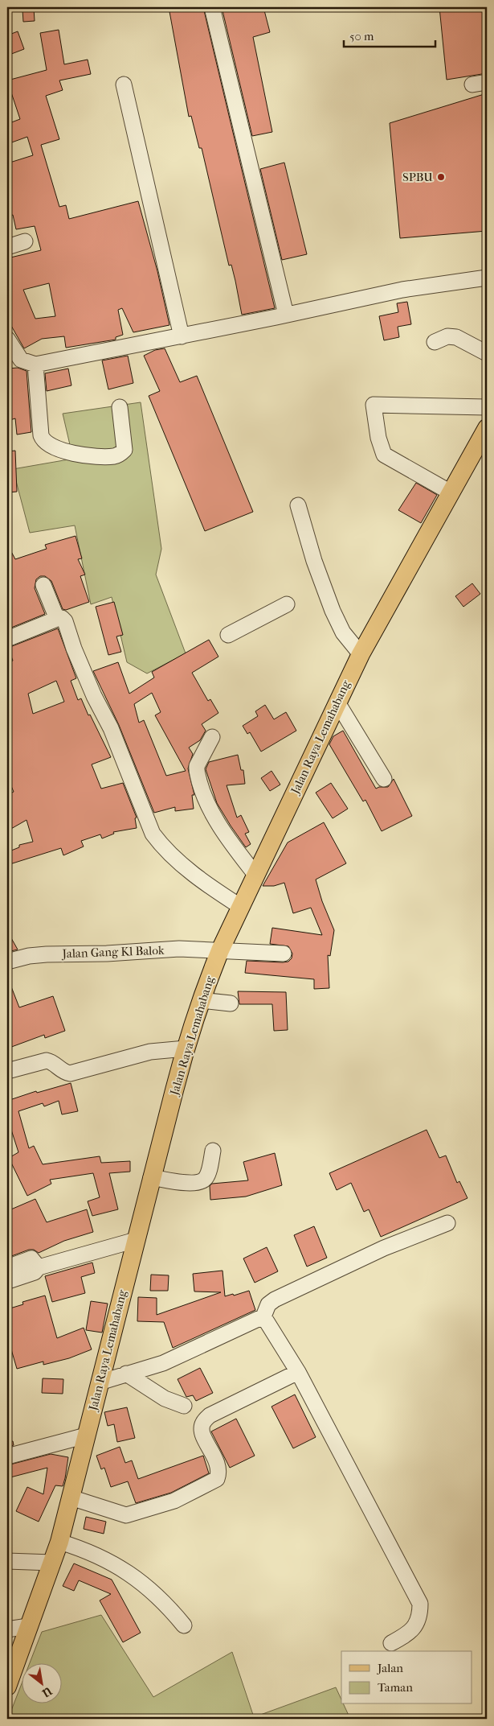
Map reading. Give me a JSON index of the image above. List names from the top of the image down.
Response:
{
  "streets": {
    "main road": ["Jalan Raya Lemahabang"],
    "street": ["Jalan Gang Kl Balok"]
  },
  "crossings": [
    ["Jalan Raya Lemahabang", "Jalan Gang Kl Balok"]
  ],
  "places": ["SPBU"],
  "legend": ["Jalan", "Taman"],
  "scale_bar": "50 m",
  "north": "bottom right"
}
